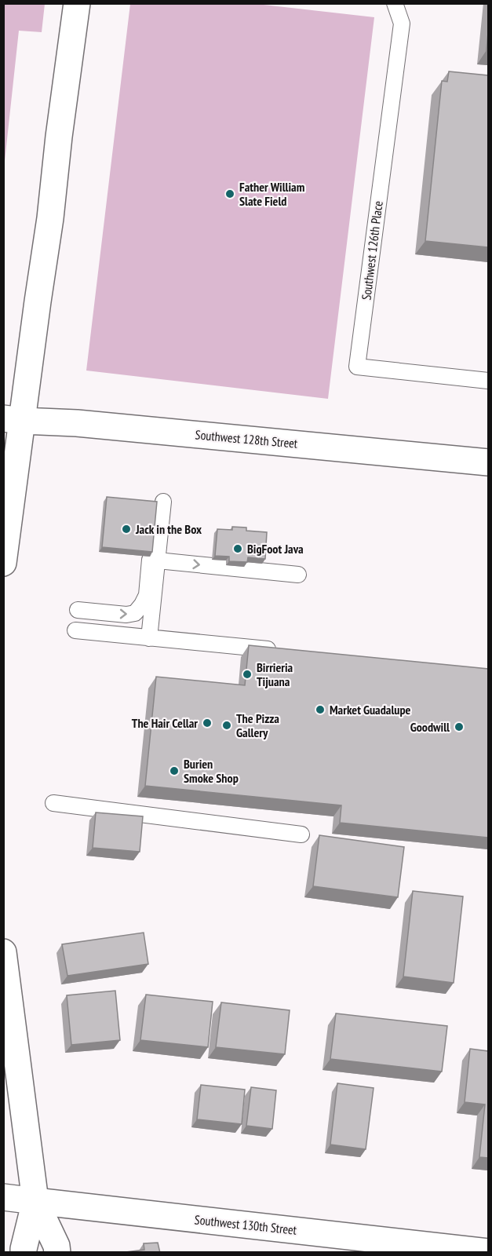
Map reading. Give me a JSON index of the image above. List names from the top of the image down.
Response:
{
  "streets": {
    "main road": ["Southwest 128th Street", "Southwest 130th Street"],
    "lane": ["Southwest 126th Place"]
  },
  "places": [
    "Father William Slate Field",
    "Jack in the Box",
    "BigFoot Java",
    "Birrieria Tijuana",
    "Market Guadalupe",
    "The Hair Cellar",
    "The Pizza Gallery",
    "Goodwill",
    "Burien Smoke Shop"
  ]
}
